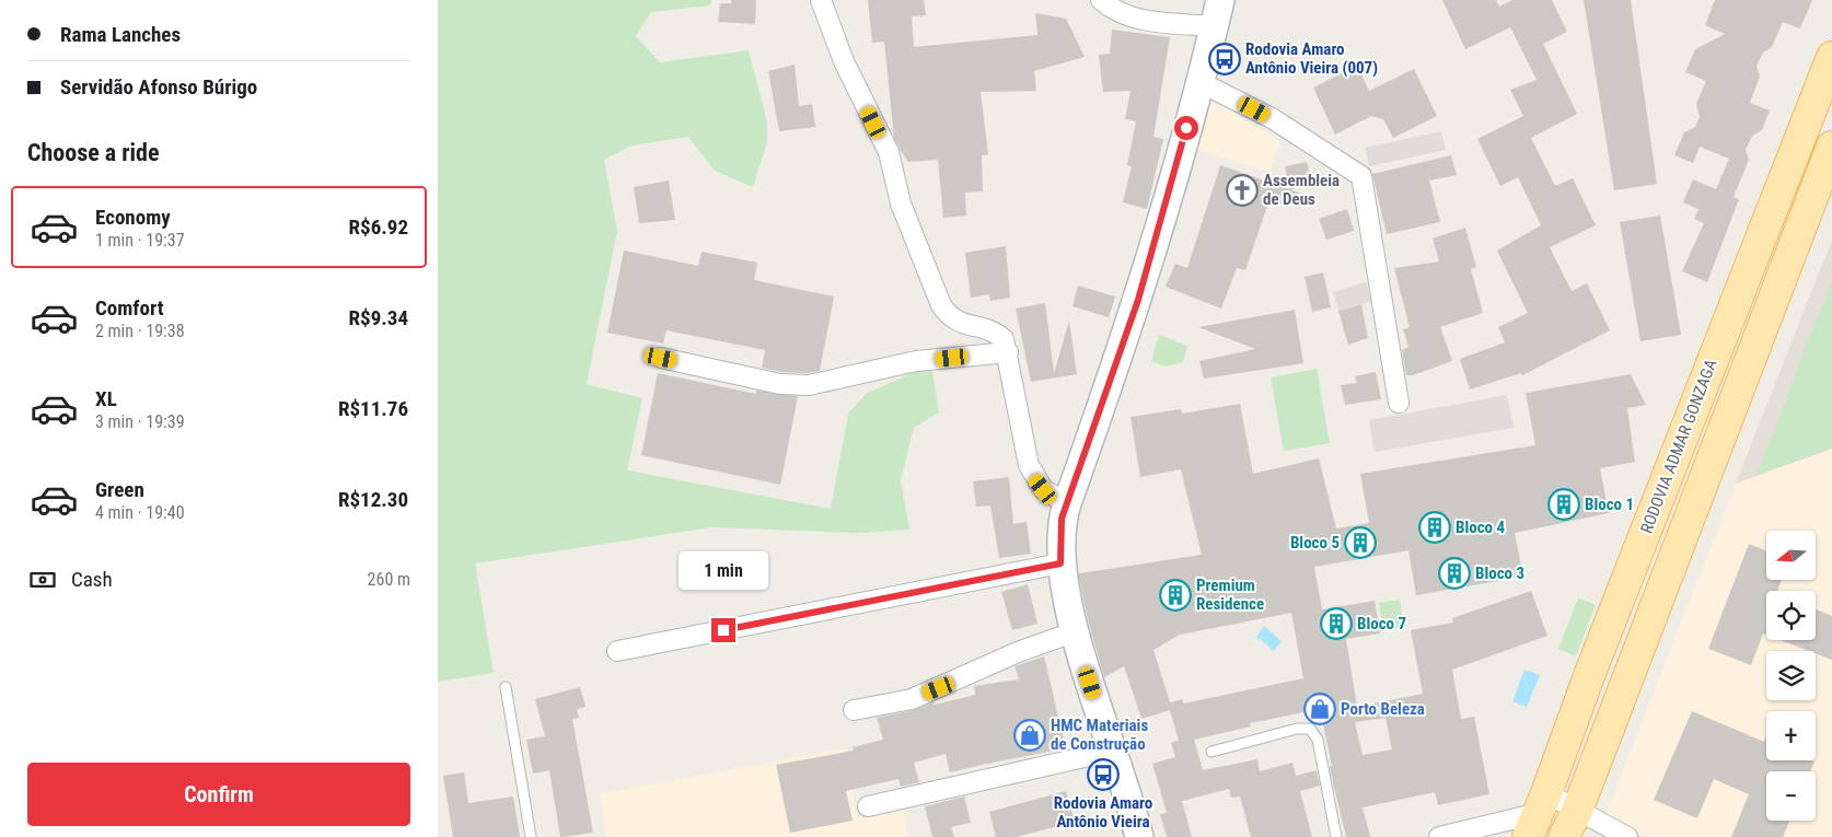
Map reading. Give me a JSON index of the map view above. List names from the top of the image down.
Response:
{
  "streets": {
    "main road": ["RODOVIA ADMAR GONZAGA"]
  },
  "places": {
    "bus stop": ["Rodovia Amaro Antônio Vieira (007)", "Rodovia Amaro Antônio Vieira"],
    "church": ["Assembleia de Deus"],
    "building": [
      "Bloco 1",
      "Bloco 4",
      "Bloco 5",
      "Bloco 3",
      "Premium Residence",
      "Bloco 7"
    ],
    "shop": ["Porto Beleza", "HMC Materiais de Construção"]
  },
  "north": "left",
  "page": {
    "banner": ["Rama Lanches", "Servidão Afonso Búrigo"],
    "heading": "Choose a ride",
    "list": [
      {
        "name": "Economy",
        "note": "1 min · 19:37",
        "value": "R$6.92"
      },
      {
        "name": "Comfort",
        "note": "2 min · 19:38",
        "value": "R$9.34"
      },
      {
        "name": "XL",
        "note": "3 min · 19:39",
        "value": "R$11.76"
      },
      {
        "name": "Green",
        "note": "4 min · 19:40",
        "value": "R$12.30"
      }
    ],
    "map_buttons": ["+", "−"],
    "pay": ["Cash", "260 m"],
    "bubble": "1 min",
    "buttons": "Confirm"
  }
}
